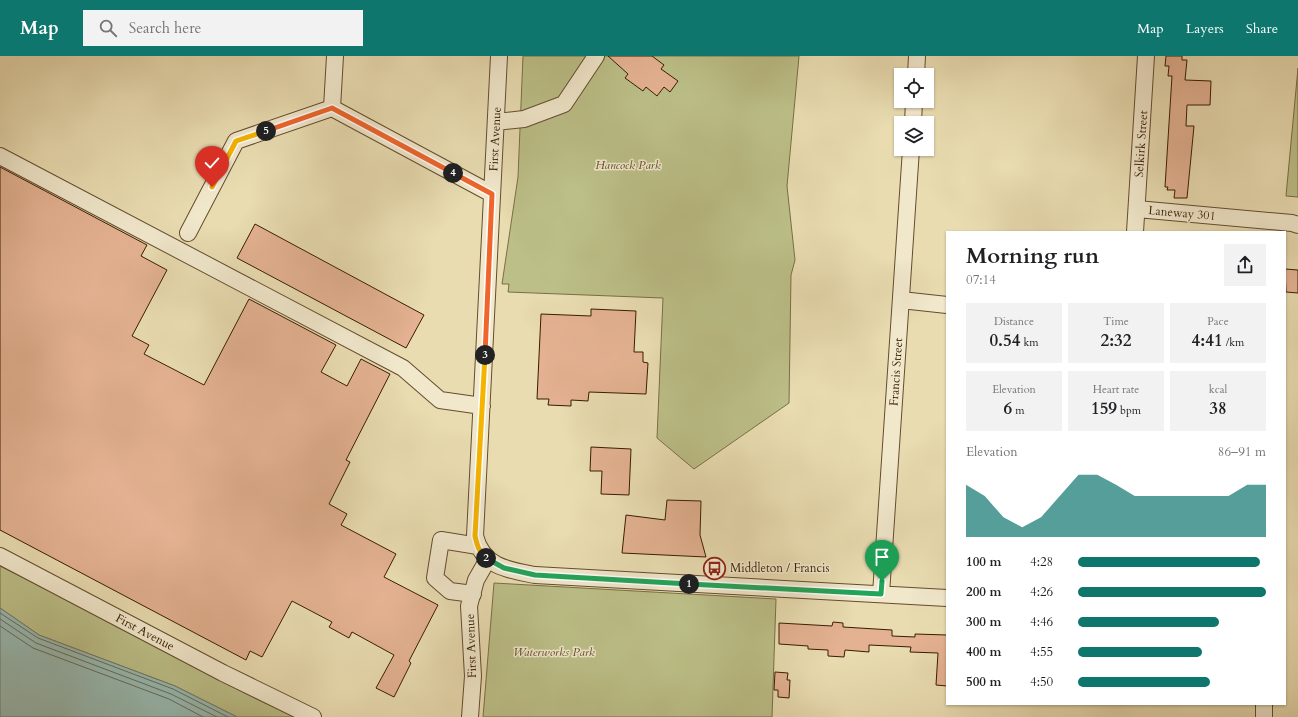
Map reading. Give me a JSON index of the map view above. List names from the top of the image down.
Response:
{
  "streets": {
    "street": [
      "First Avenue",
      "Selkirk Street",
      "Laneway 301",
      "Francis Street"
    ]
  },
  "crossings": [
    ["Selkirk Street", "Laneway 301"]
  ],
  "parks": ["Hancock Park", "Waterworks Park"],
  "places": {
    "bus stop": ["Middleton / Francis"]
  },
  "page": {
    "header": "Map",
    "search": "Search here",
    "nav": ["Map", "Layers", "Share"],
    "pins": [
      "5",
      "4",
      "3",
      "2",
      "1"
    ],
    "heading": ["Morning run", "07:14"],
    "stats": [
      ["Distance", "0.54 km"],
      ["Time", "2:32"],
      ["Pace", "4:41 /km"],
      ["Elevation", "6 m"],
      ["Heart rate", "159 bpm"],
      ["kcal", "38"]
    ],
    "chart": ["Elevation", "86–91 m"],
    "list": [
      {
        "name": "100 m",
        "note": "4:28"
      },
      {
        "name": "200 m",
        "note": "4:26"
      },
      {
        "name": "300 m",
        "note": "4:46"
      },
      {
        "name": "400 m",
        "note": "4:55"
      },
      {
        "name": "500 m",
        "note": "4:50"
      }
    ]
  }
}
